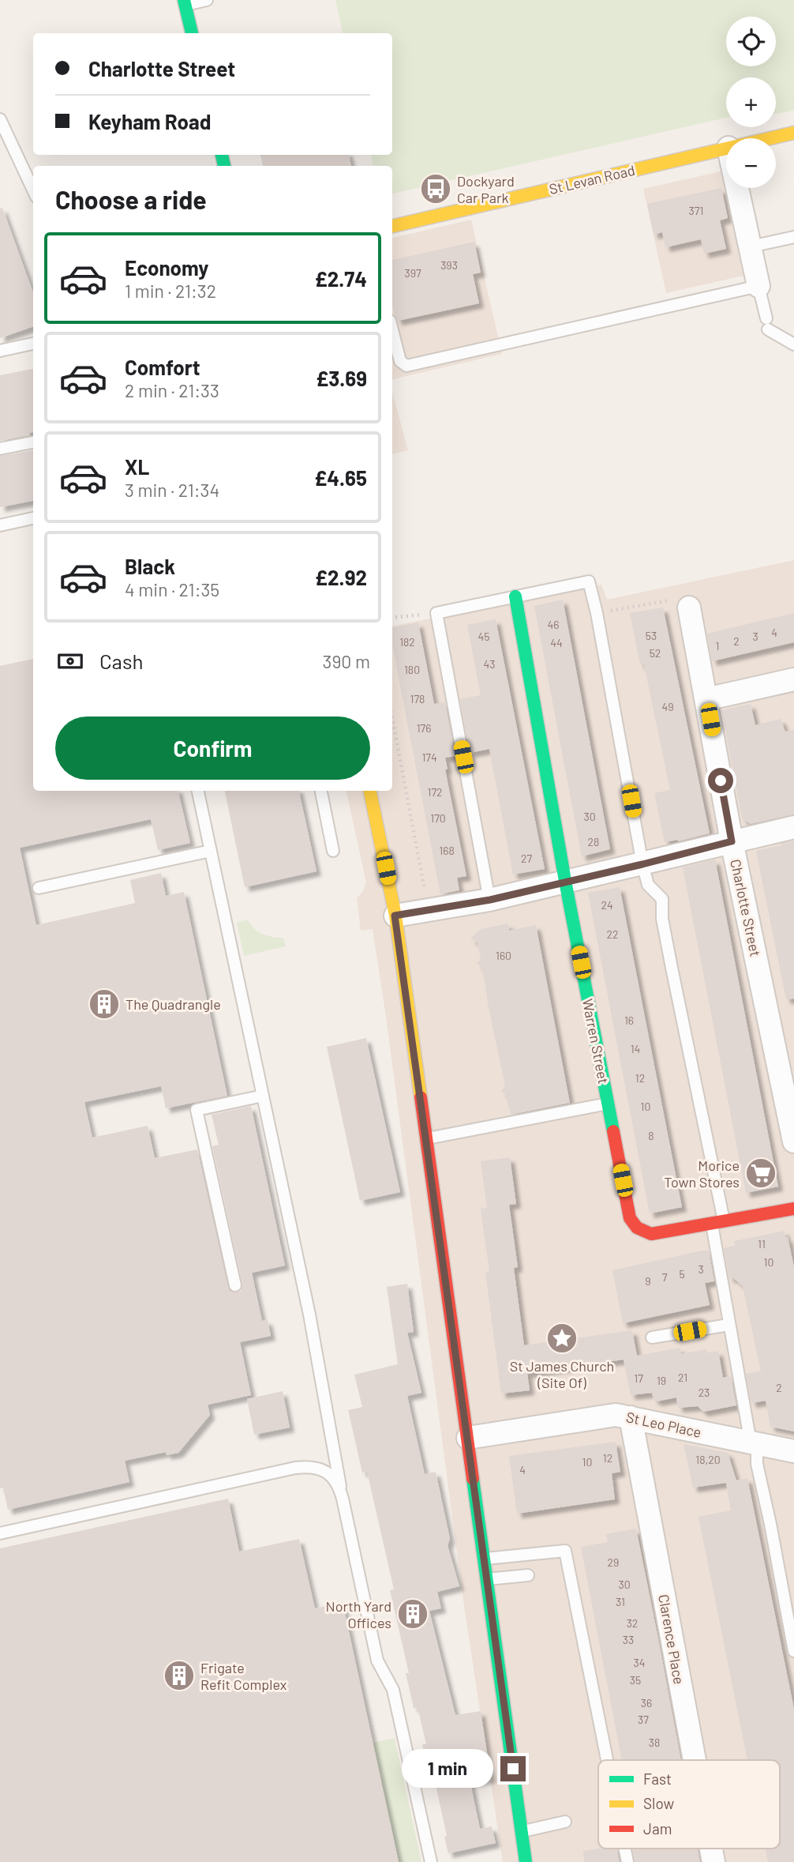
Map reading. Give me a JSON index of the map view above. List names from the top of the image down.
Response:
{
  "streets": {
    "street": [
      "St Levan Road",
      "Charlotte Street",
      "Warren Street",
      "St Leo Place",
      "Clarence Place"
    ]
  },
  "crossings": [
    ["St Leo Place", "Clarence Place"]
  ],
  "places": {
    "bus stop": ["Dockyard Car Park"],
    "building": ["The Quadrangle", "North Yard Offices", "Frigate Refit Complex"],
    "supermarket": ["Morice Town Stores"],
    "place": ["St James Church (Site Of)"]
  },
  "house_numbers": [
    "371",
    "393",
    "397",
    "46",
    "4",
    "53",
    "45",
    "3",
    "2",
    "182",
    "44",
    "1",
    "52",
    "43",
    "180",
    "178",
    "49",
    "176",
    "174",
    "172",
    "30",
    "170",
    "28",
    "168",
    "27",
    "24",
    "22",
    "160",
    "16",
    "14",
    "12",
    "10",
    "8",
    "11",
    "10",
    "3",
    "5",
    "7",
    "9",
    "21",
    "17",
    "19",
    "2",
    "23",
    "12",
    "18,20",
    "10",
    "4",
    "29",
    "30",
    "31",
    "32",
    "33",
    "34",
    "35",
    "36",
    "37",
    "38"
  ],
  "legend": ["Fast", "Slow", "Jam"],
  "page": {
    "map_buttons": ["+", "−"],
    "banner": ["Charlotte Street", "Keyham Road"],
    "heading": "Choose a ride",
    "list": [
      {
        "name": "Economy",
        "note": "1 min · 21:32",
        "value": "£2.74"
      },
      {
        "name": "Comfort",
        "note": "2 min · 21:33",
        "value": "£3.69"
      },
      {
        "name": "XL",
        "note": "3 min · 21:34",
        "value": "£4.65"
      },
      {
        "name": "Black",
        "note": "4 min · 21:35",
        "value": "£2.92"
      }
    ],
    "pay": ["Cash", "390 m"],
    "buttons": "Confirm",
    "bubble": "1 min"
  }
}
